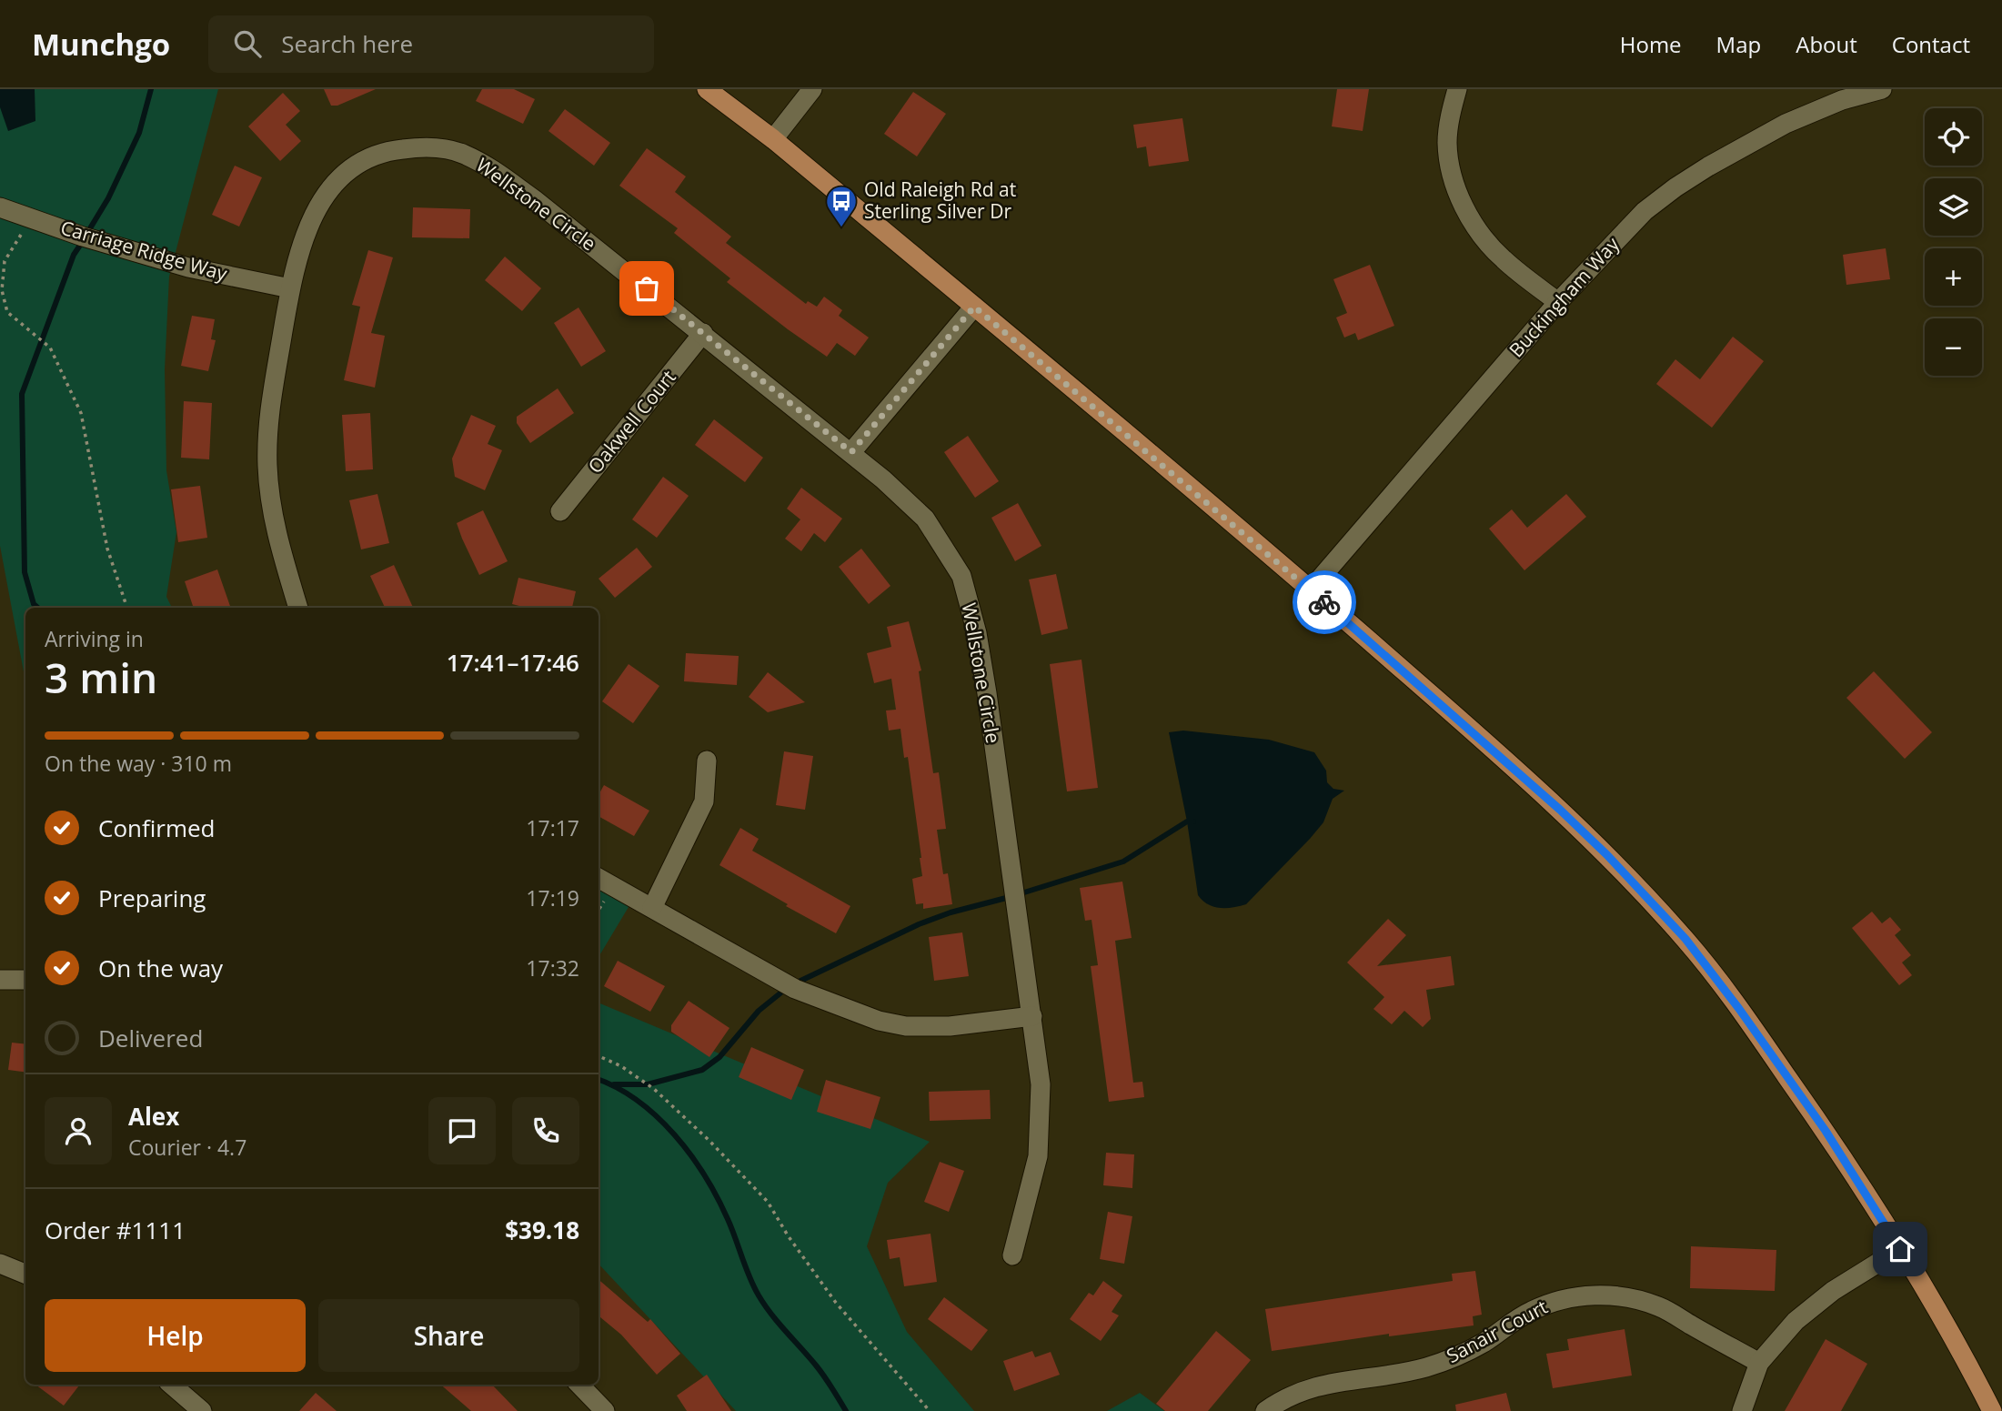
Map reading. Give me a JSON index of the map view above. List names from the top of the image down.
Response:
{
  "streets": {
    "street": [
      "Wellstone Circle",
      "Carriage Ridge Way",
      "Buckingham Way",
      "Oakwell Court",
      "Sanair Court"
    ]
  },
  "crossings": [
    ["Wellstone Circle", "Carriage Ridge Way"],
    ["Wellstone Circle", "Oakwell Court"]
  ],
  "places": {
    "bus stop": ["Old Raleigh Rd at Sterling Silver Dr"]
  },
  "page": {
    "header": "Munchgo",
    "search": "Search here",
    "nav": [
      "Home",
      "Map",
      "About",
      "Contact"
    ],
    "map_buttons": ["+", "−"],
    "heading": ["3 min", "Arriving in", "17:41–17:46"],
    "panel": [
      "Alex",
      "Courier · 4.7",
      "Order #1111",
      "$39.18"
    ],
    "bar": "On the way · 310 m",
    "list": [
      ["Confirmed", "17:17"],
      ["Preparing", "17:19"],
      ["On the way", "17:32"],
      "Delivered"
    ],
    "buttons": ["Help", "Share"]
  }
}
